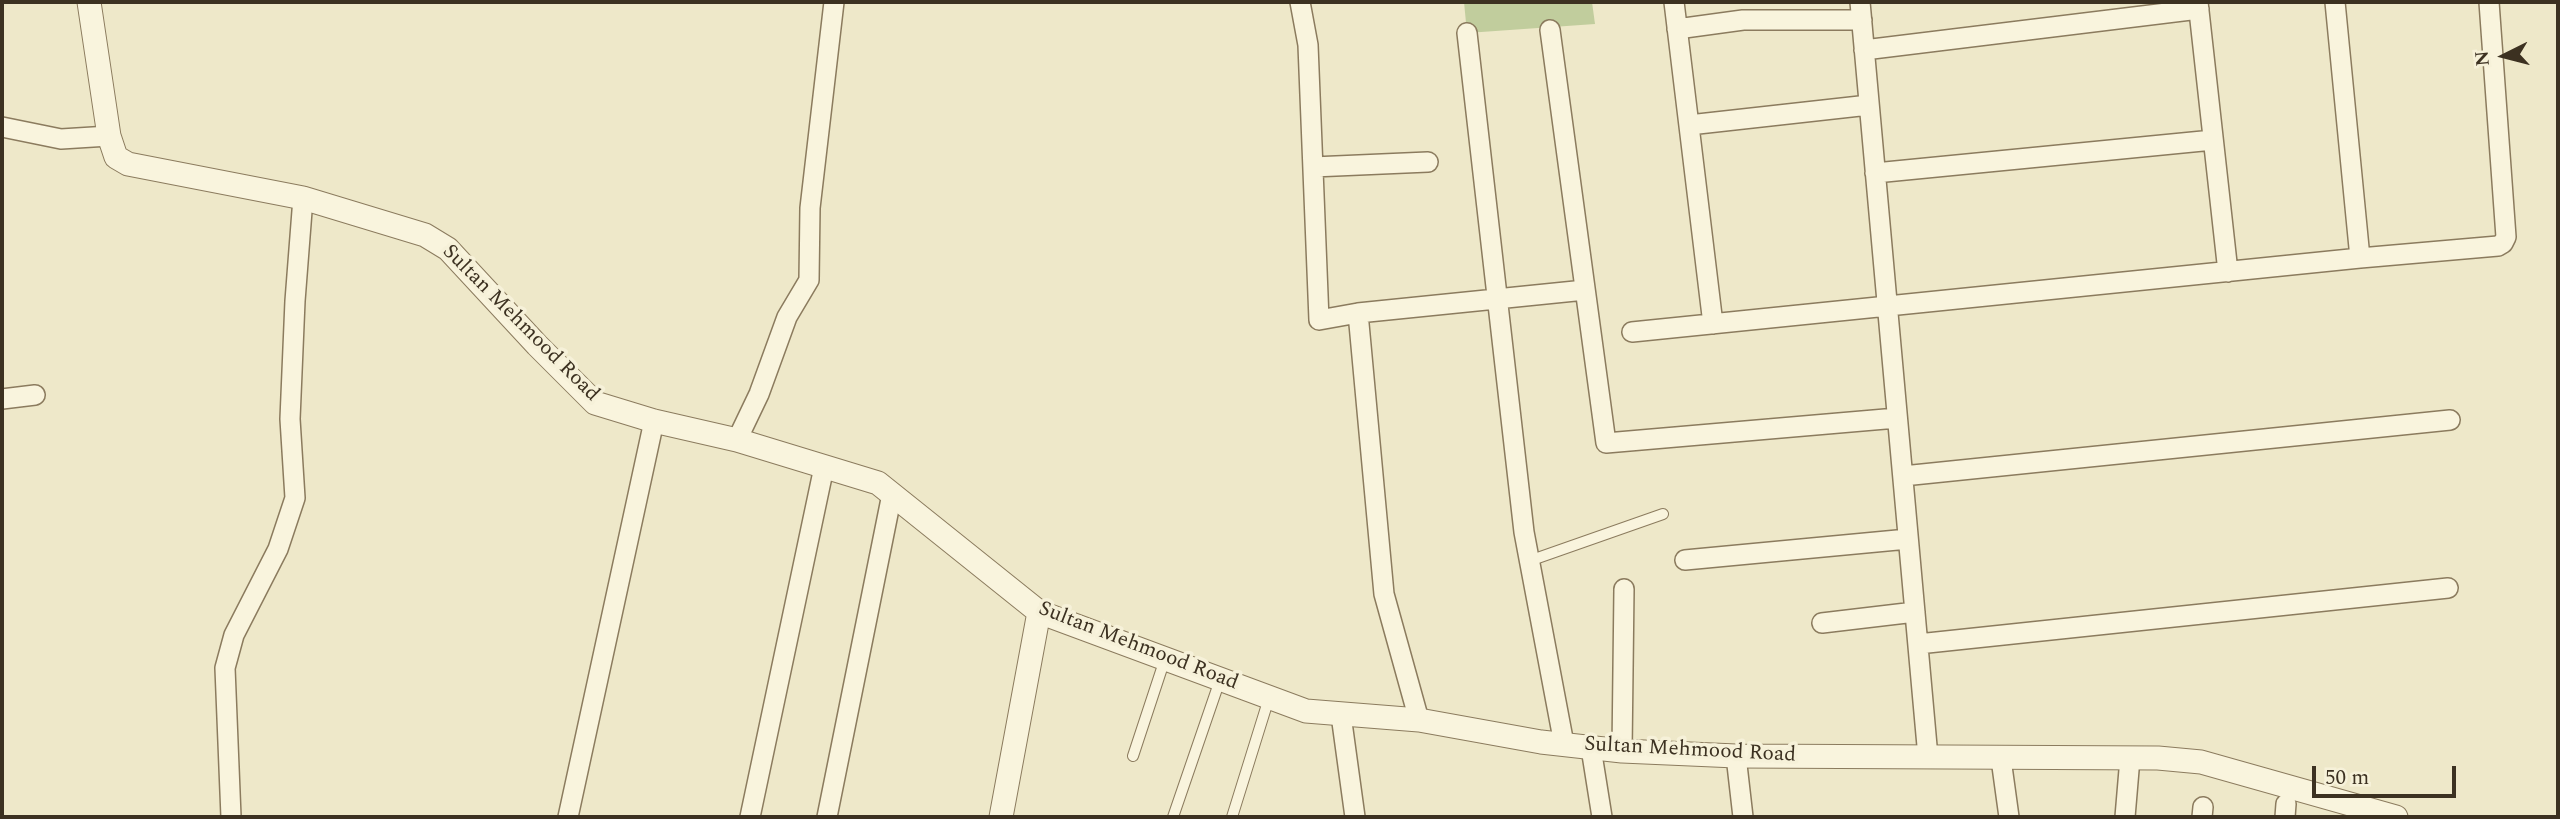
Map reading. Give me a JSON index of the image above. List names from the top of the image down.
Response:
{
  "streets": {
    "street": ["Sultan Mehmood Road"]
  },
  "scale_bar": "50 m",
  "north": "left"
}
